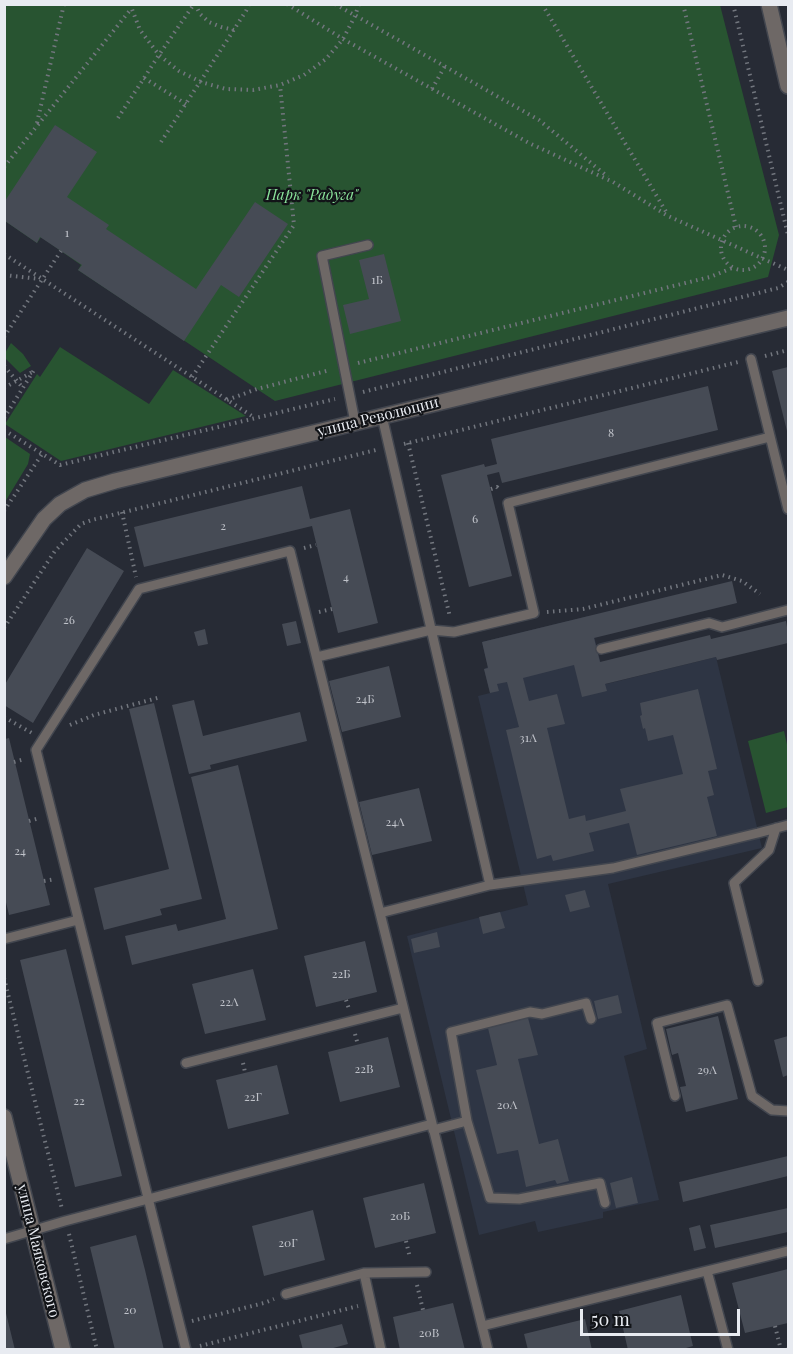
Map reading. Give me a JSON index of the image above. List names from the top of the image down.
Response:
{
  "streets": {
    "street": ["улица Революции", "улица Маяковского"]
  },
  "parks": ["Парк \"Радуга\""],
  "house_numbers": [
    "1",
    "1Б",
    "8",
    "6",
    "2",
    "4",
    "26",
    "24Б",
    "31А",
    "24А",
    "24",
    "22Б",
    "22А",
    "22В",
    "29А",
    "22Г",
    "22",
    "20А",
    "20Б",
    "20Г",
    "20",
    "20В"
  ],
  "scale_bar": "50 m"
}
